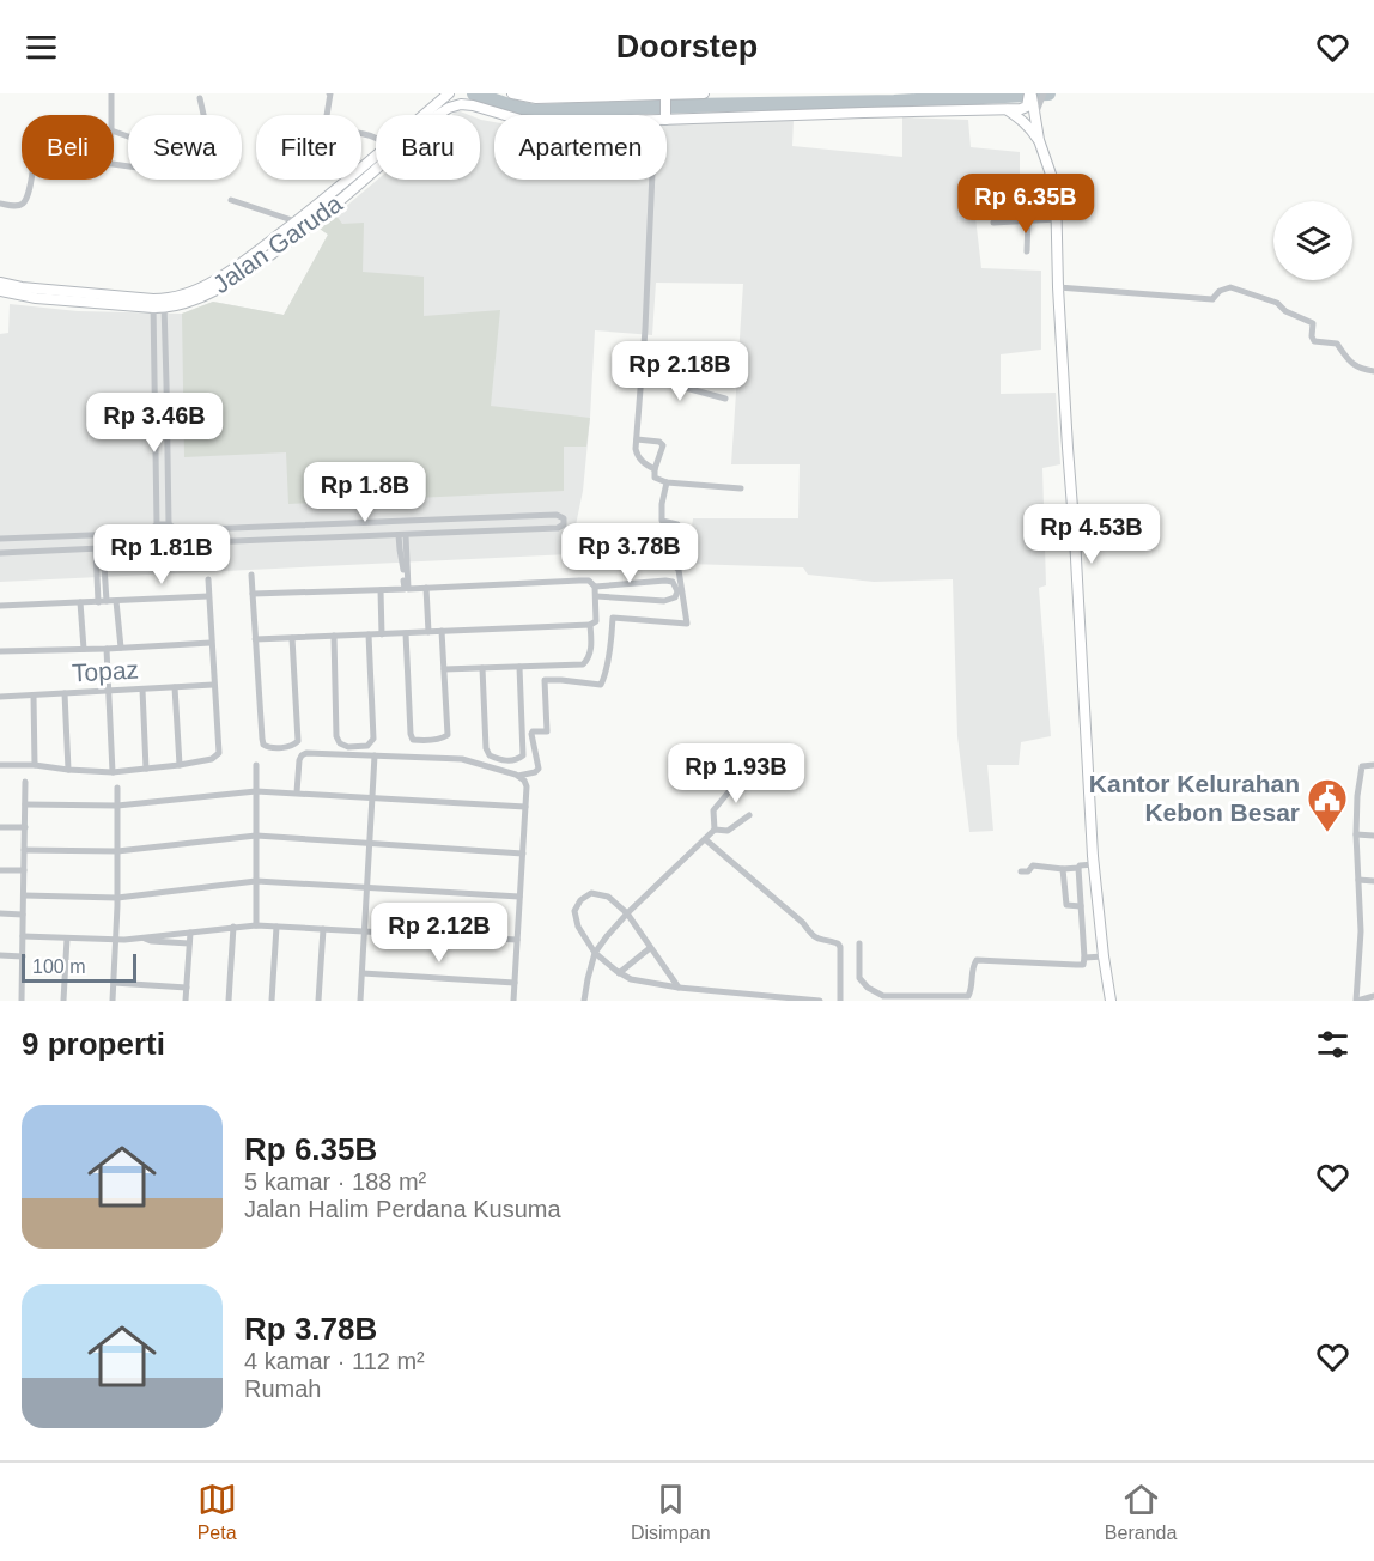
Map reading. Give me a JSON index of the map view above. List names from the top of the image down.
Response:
{
  "streets": {
    "main road": ["Jalan Garuda"],
    "street": ["Topaz"]
  },
  "places": {
    "public building": ["Kantor Kelurahan Kebon Besar"]
  },
  "scale_bar": "100 m",
  "page": {
    "header": "Doorstep",
    "chip": [
      "Beli",
      "Sewa",
      "Filter",
      "Baru",
      "Apartemen"
    ],
    "price": [
      "Rp 6.35B",
      "Rp 2.18B",
      "Rp 3.46B",
      "Rp 1.8B",
      "Rp 4.53B",
      "Rp 3.78B",
      "Rp 1.81B",
      "Rp 1.93B",
      "Rp 2.12B"
    ],
    "scale": "100 m",
    "heading": "9 properti",
    "list": [
      {
        "name": "Rp 6.35B",
        "note": "5 kamar · 188 m² · Jalan Halim Perdana Kusuma"
      },
      {
        "name": "Rp 3.78B",
        "note": "4 kamar · 112 m² · Rumah"
      }
    ],
    "tabs": ["Peta", "Disimpan", "Beranda"]
  }
}
